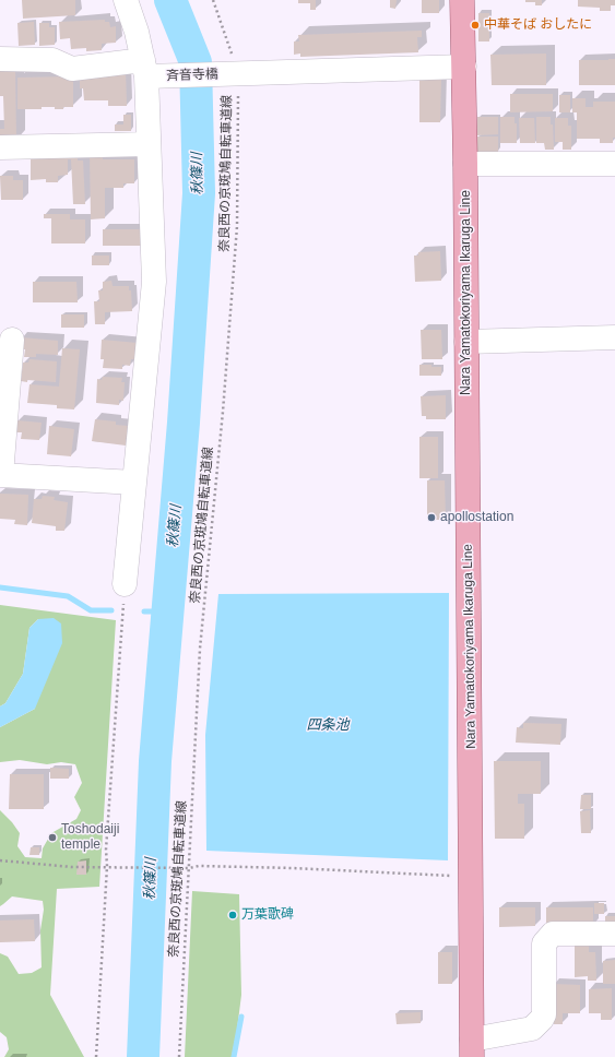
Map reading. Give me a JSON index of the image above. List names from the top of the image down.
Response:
{
  "streets": {
    "main road": ["Nara Yamatokoriyama Ikaruga Line"],
    "street": ["斉音寺橋"],
    "path": ["奈良西の京斑鳩自転車道線"]
  },
  "crossings": [
    ["斉音寺橋", "奈良西の京斑鳩自転車道線"],
    ["斉音寺橋", "Nara Yamatokoriyama Ikaruga Line"]
  ],
  "water": ["秋篠川", "四条池"],
  "places": [
    "中華そば おしたに",
    "apollostation",
    "Toshodaiji temple",
    "万葉歌碑"
  ]
}
